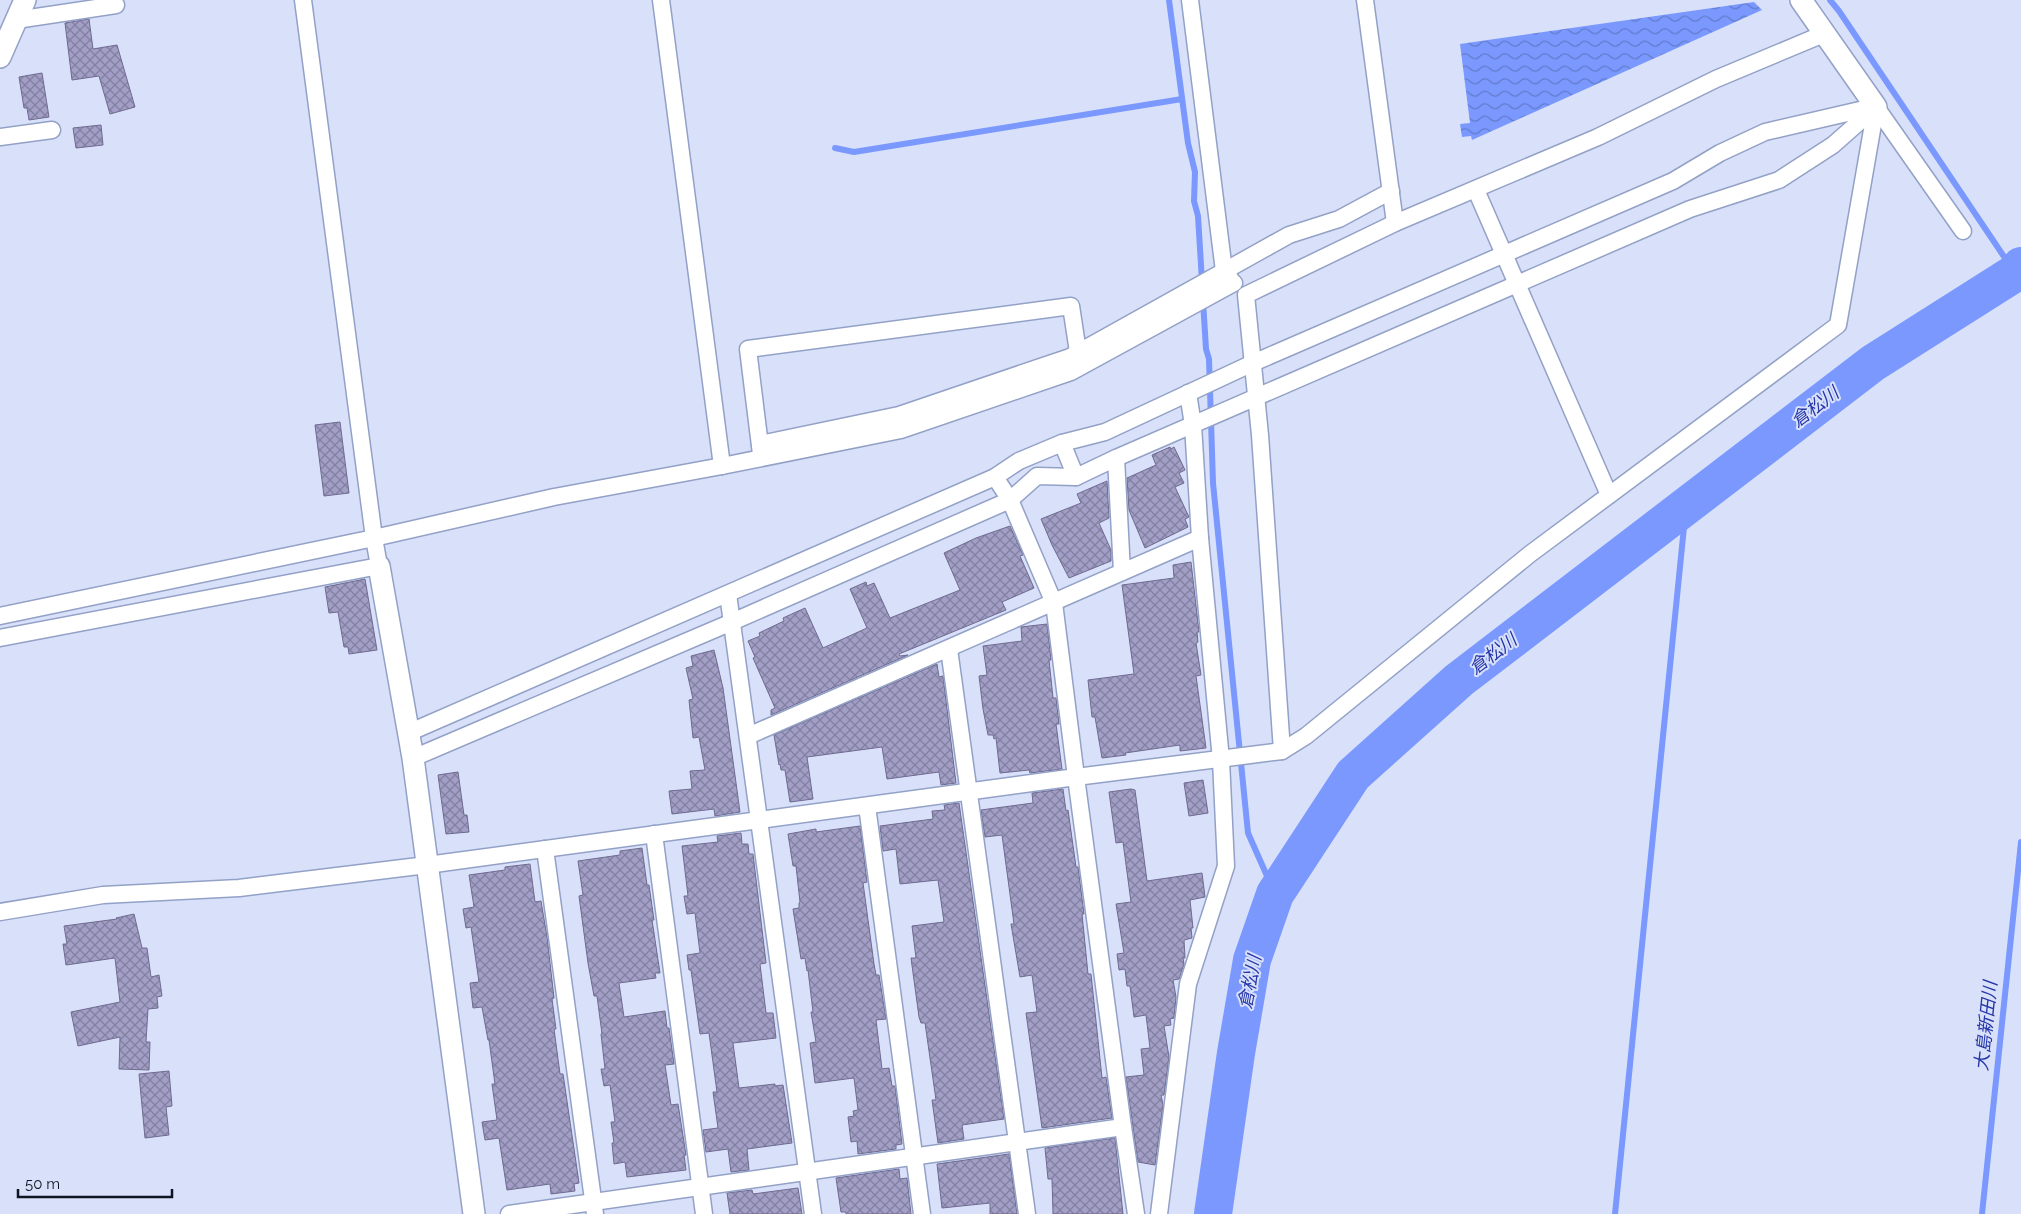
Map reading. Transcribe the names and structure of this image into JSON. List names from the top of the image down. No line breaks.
{"water":["倉松川","大島新田川"],"scale_bar":"50 m"}
